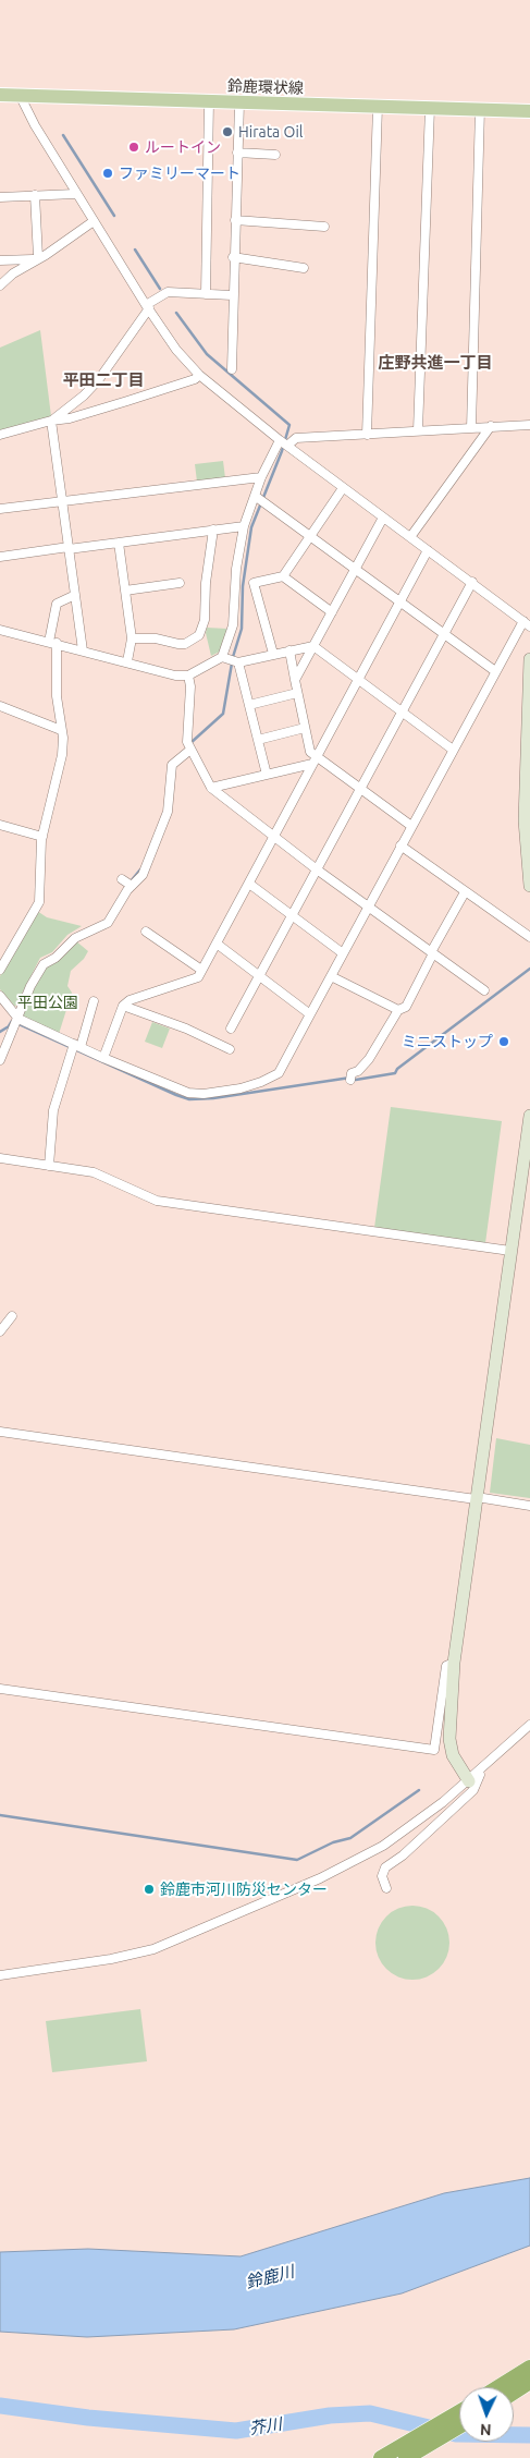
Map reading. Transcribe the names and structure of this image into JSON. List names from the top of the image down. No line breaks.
{"streets":{"main road":["鈴鹿環状線"]},"districts":["庄野共進一丁目","平田二丁目"],"water":["鈴鹿川","芥川"],"parks":["平田公園"],"places":["Hirata Oil","ルートイン","ファミリーマート","ミニストップ","鈴鹿市河川防災センター"],"north":"bottom"}
